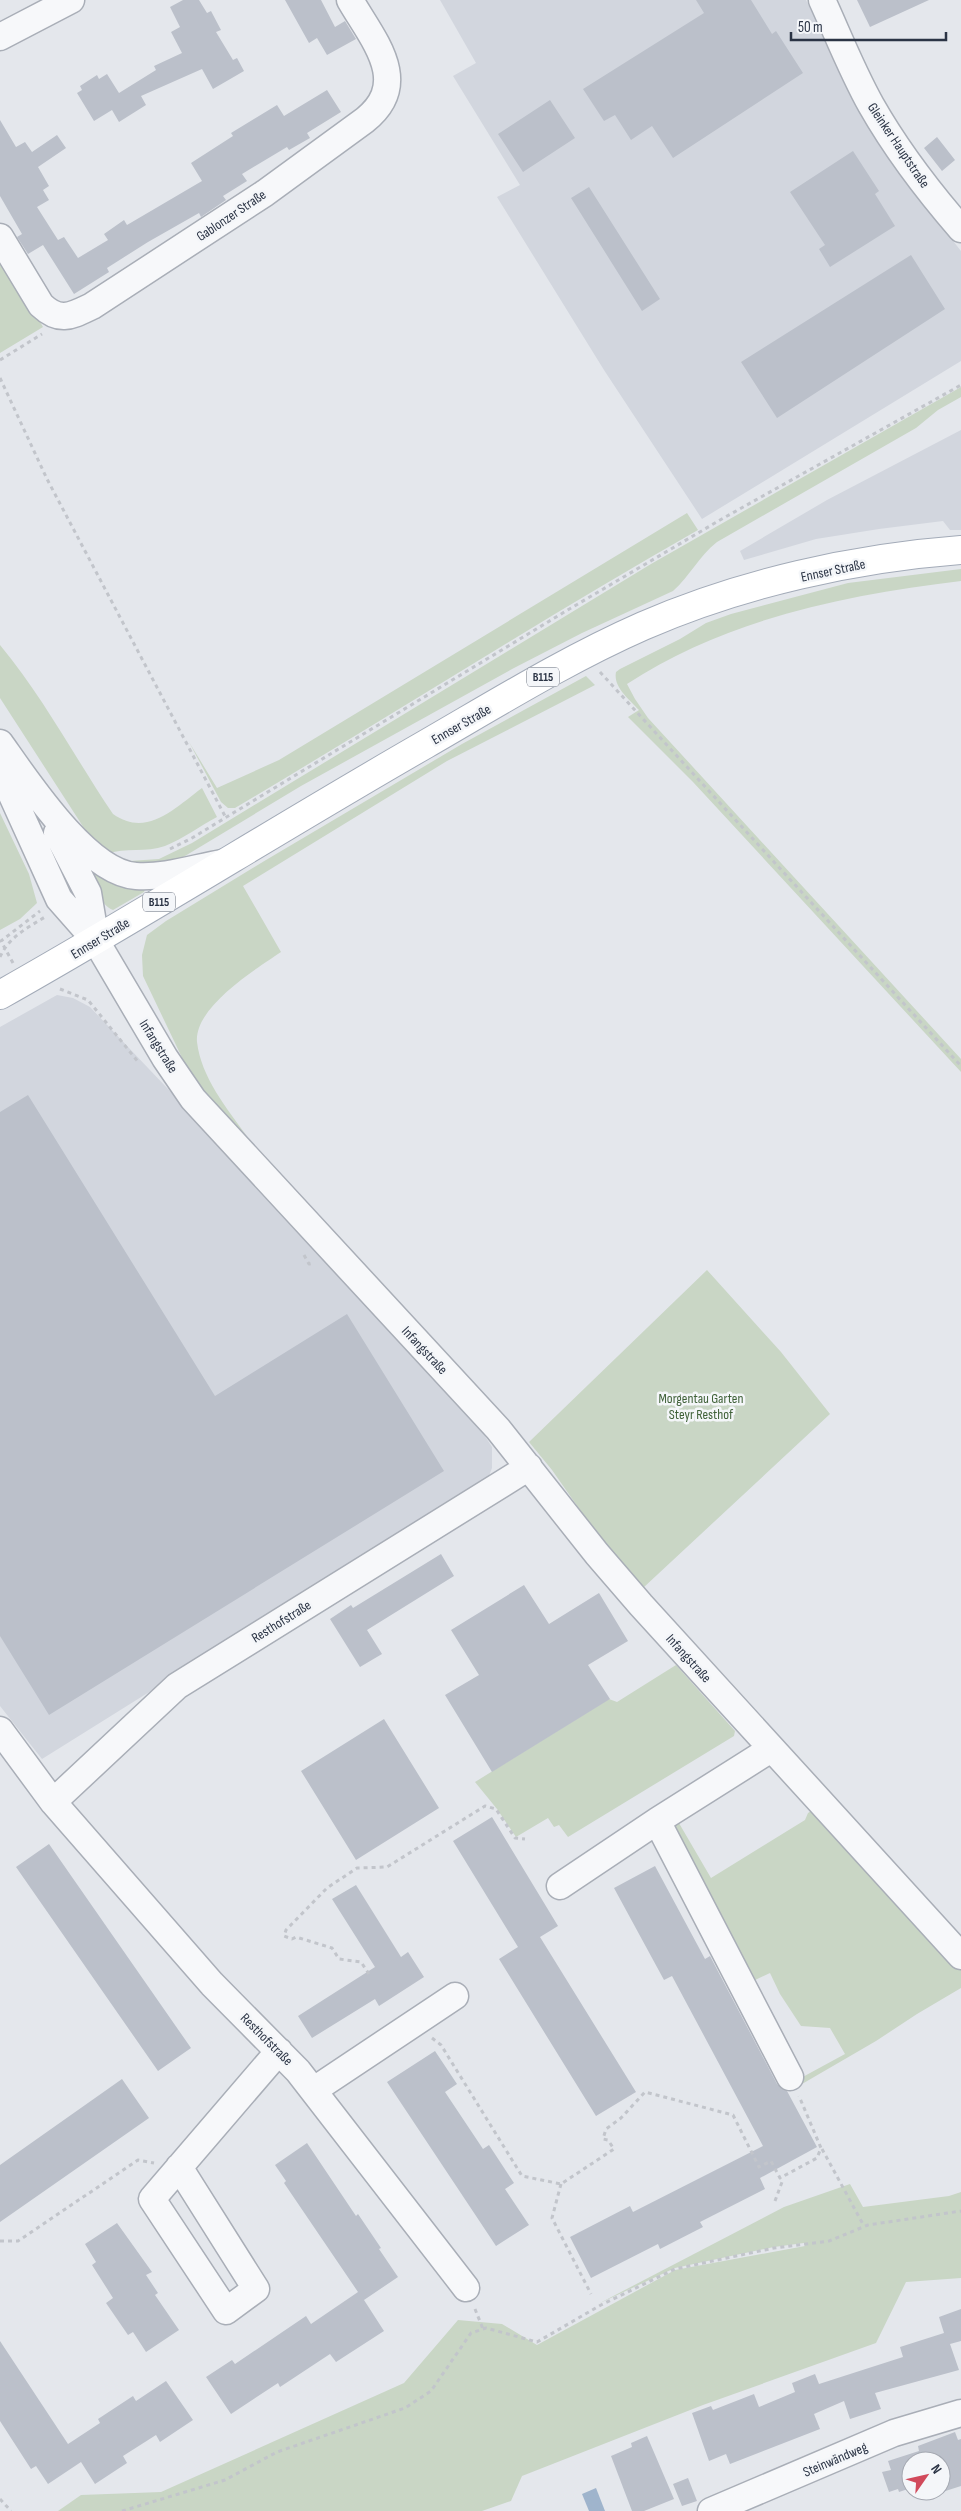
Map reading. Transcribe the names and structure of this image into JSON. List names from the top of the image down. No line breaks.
{"streets":{"main road":["Ennser Straße","B115"],"street":["Gleinker Hauptstraße","Gablonzer Straße","Infangstraße","Resthofstraße","Steinwändweg"]},"crossings":[["Ennser Straße","Infangstraße"],["Infangstraße","Resthofstraße"]],"parks":["Morgentau Garten Steyr Resthof"],"scale_bar":"50 m","north":"top right"}
